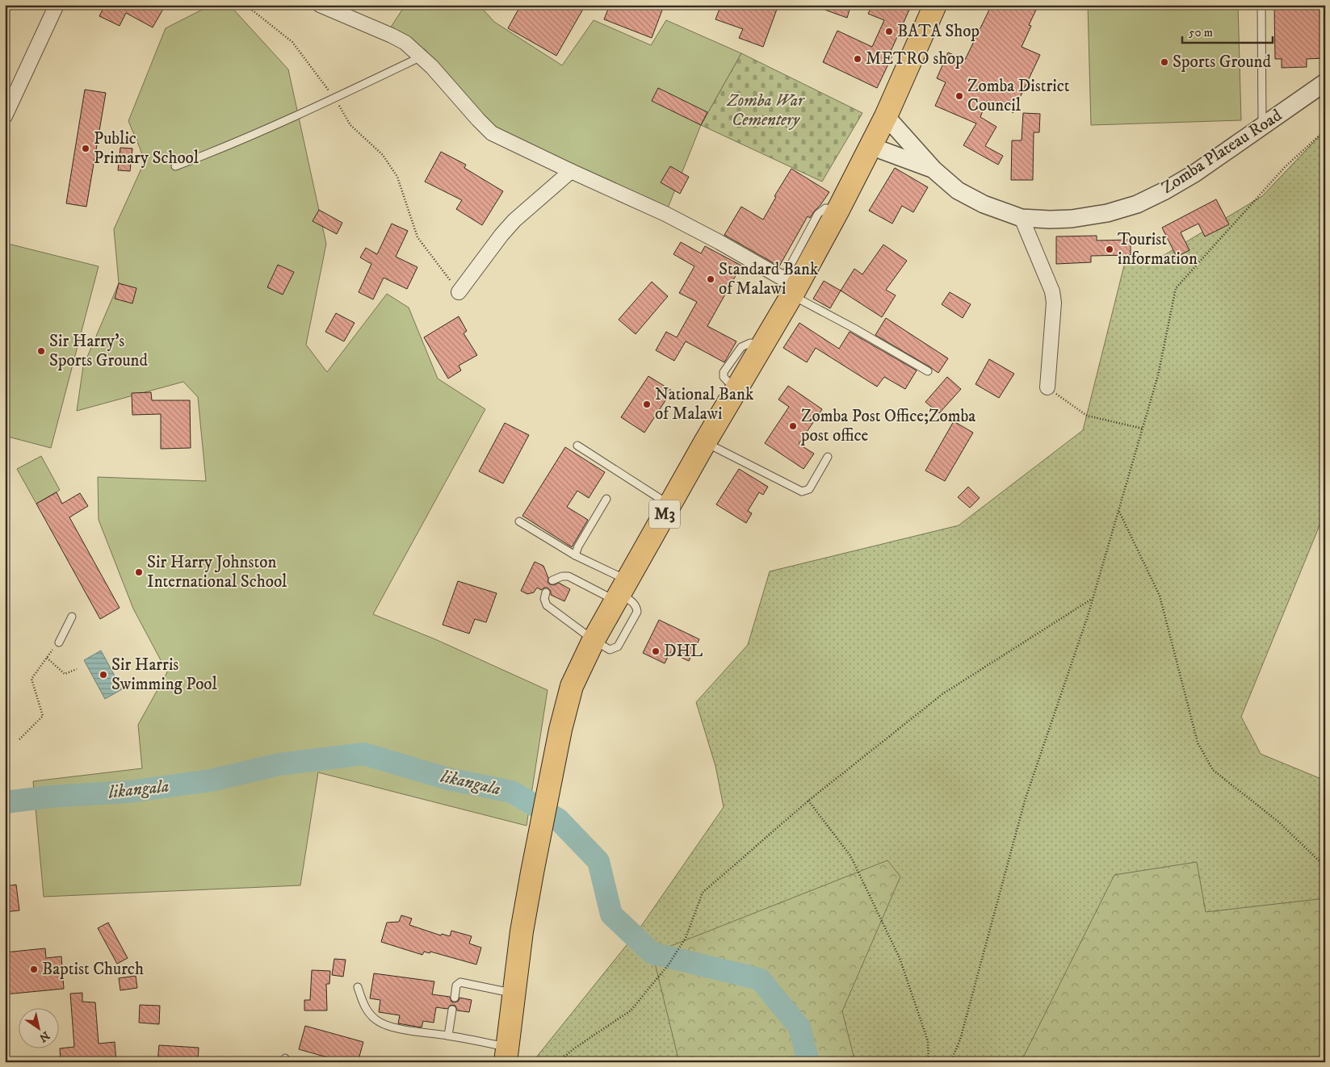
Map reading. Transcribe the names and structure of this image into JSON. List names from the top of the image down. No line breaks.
{"streets":{"highway":["M3"],"street":["Zomba Plateau Road"]},"crossings":[["Zomba Plateau Road","M3"]],"water":["likangala"],"parks":["Zomba War Cementery"],"places":["BATA Shop","METRO shop","Sports Ground","Zomba District Council","Public Primary School","Tourist information","Standard Bank of Malawi","Sir Harry's Sports Ground","National Bank of Malawi","Zomba Post Office;Zomba post office","Sir Harry Johnston International School","DHL","Sir Harris Swimming Pool","Baptist Church"],"scale_bar":"50 m","north":"bottom right"}
